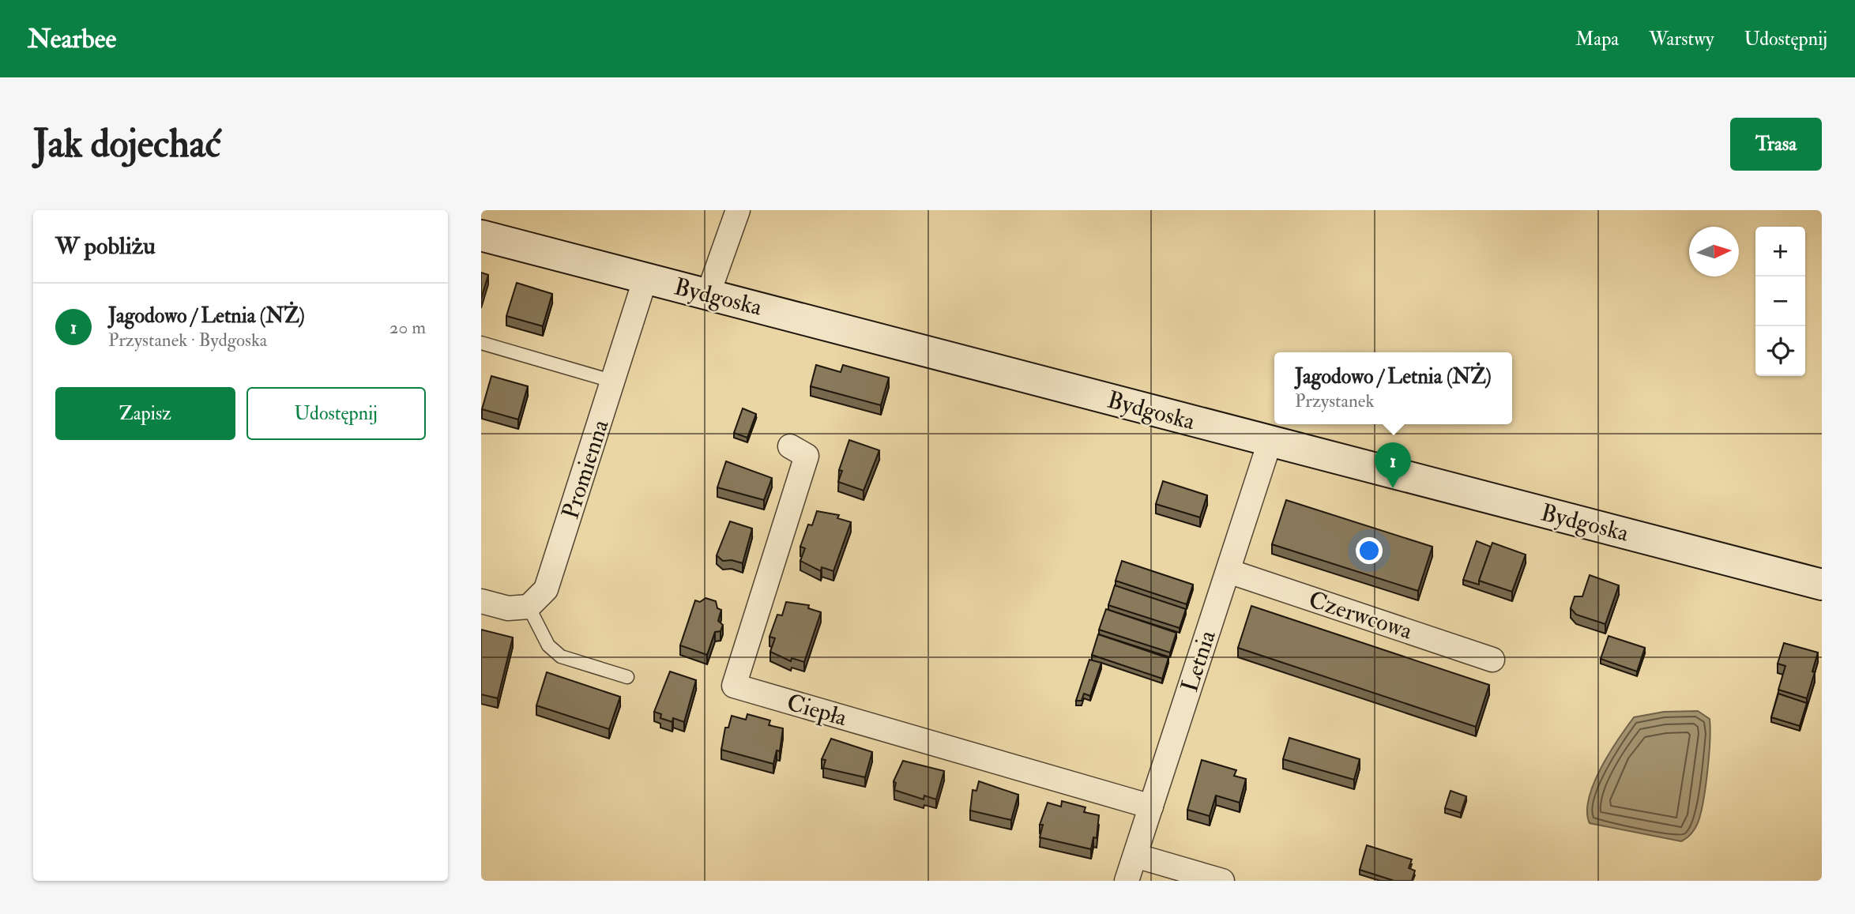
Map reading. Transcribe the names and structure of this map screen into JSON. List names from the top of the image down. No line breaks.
{"streets":{"street":["Bydgoska","Promienna","Czerwcowa","Letnia","Ciepła"]},"crossings":[["Bydgoska","Promienna"],["Bydgoska","Letnia"],["Czerwcowa","Letnia"],["Letnia","Ciepła"]],"north":"right","page":{"header":"Nearbee","nav":["Mapa","Warstwy","Udostępnij"],"buttons":["Trasa",["Zapisz","Udostępnij"]],"title":"Jak dojechać","heading":"W pobliżu","map_buttons":["+","−"],"list":[{"mark":"1","name":"Jagodowo / Letnia (NŻ)","note":"Przystanek · Bydgoska","value":"20 m"}],"popup":["Jagodowo / Letnia (NŻ)","Przystanek"],"pins":"1"}}
